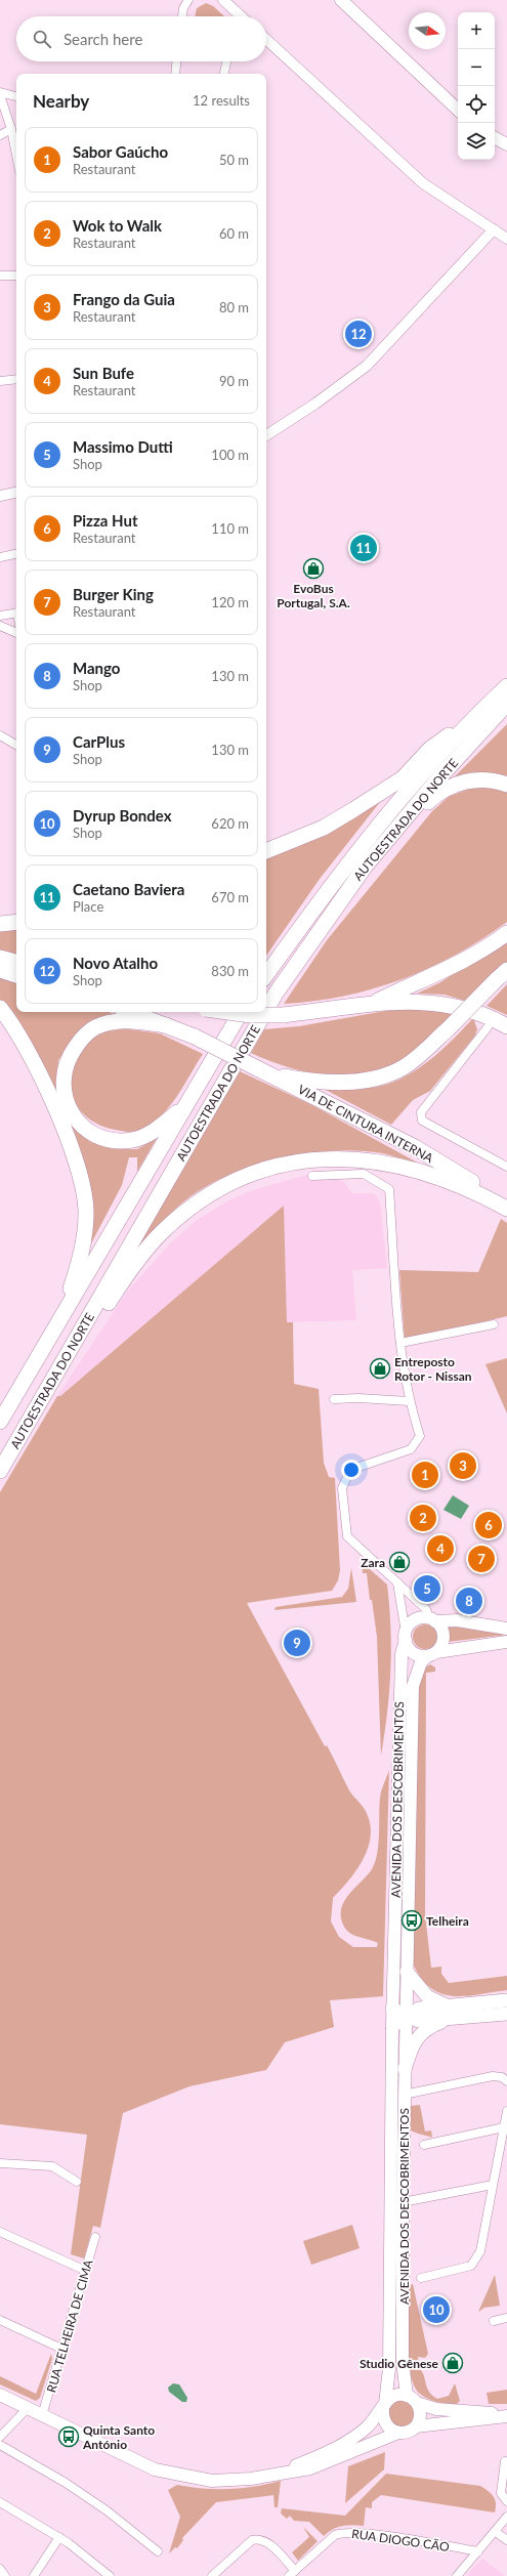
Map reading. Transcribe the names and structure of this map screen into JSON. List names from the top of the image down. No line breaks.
{"streets":{"highway":["AUTOESTRADA DO NORTE","VIA DE CINTURA INTERNA"],"main road":["AVENIDA DOS DESCOBRIMENTOS"],"street":["RUA TELHEIRA DE CIMA","RUA DIOGO CÃO"]},"places":{"shop":["EvoBus Portugal, S.A.","Entreposto Rotor - Nissan","Zara","Studio Gênese"],"bus stop":["Telheira","Quinta Santo António"]},"north":"right","page":{"map_buttons":["+","−"],"search":"Search here","heading":["Nearby","12 results"],"list":[{"mark":"1","name":"Sabor Gaúcho","note":"Restaurant","value":"50 m"},{"mark":"2","name":"Wok to Walk","note":"Restaurant","value":"60 m"},{"mark":"3","name":"Frango da Guia","note":"Restaurant","value":"80 m"},{"mark":"4","name":"Sun Bufe","note":"Restaurant","value":"90 m"},{"mark":"5","name":"Massimo Dutti","note":"Shop","value":"100 m"},{"mark":"6","name":"Pizza Hut","note":"Restaurant","value":"110 m"},{"mark":"7","name":"Burger King","note":"Restaurant","value":"120 m"},{"mark":"8","name":"Mango","note":"Shop","value":"130 m"},{"mark":"9","name":"CarPlus","note":"Shop","value":"130 m"},{"mark":"10","name":"Dyrup Bondex","note":"Shop","value":"620 m"},{"mark":"11","name":"Caetano Baviera","note":"Place","value":"670 m"},{"mark":"12","name":"Novo Atalho","note":"Shop","value":"830 m"}],"pins":["12","11","3","1","2","6","4","7","5","8","9","10"]}}
